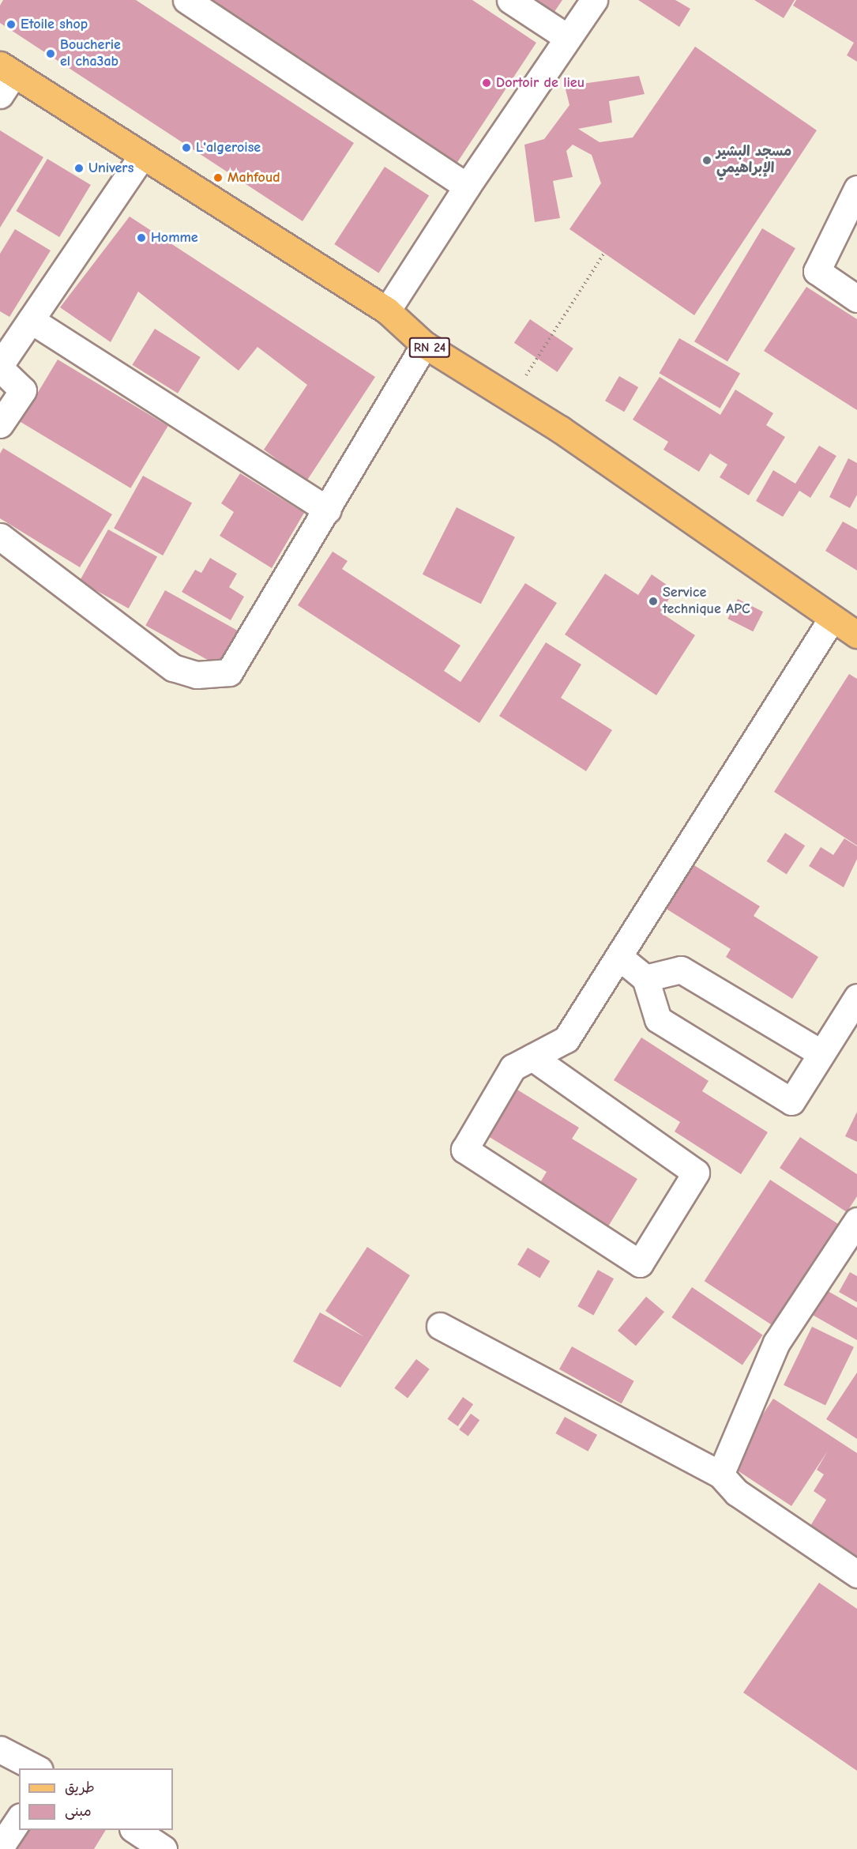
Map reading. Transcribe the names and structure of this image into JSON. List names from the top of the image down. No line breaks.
{"streets":{"main road":["RN 24"]},"places":["Etoile shop","Boucherie el cha3ab","Dortoir de lieu","L'algeroise","مسجد البشير الإبراهيمي","Univers","Mahfoud","Homme","Service technique APC"],"legend":["طريق","مبنى"]}
